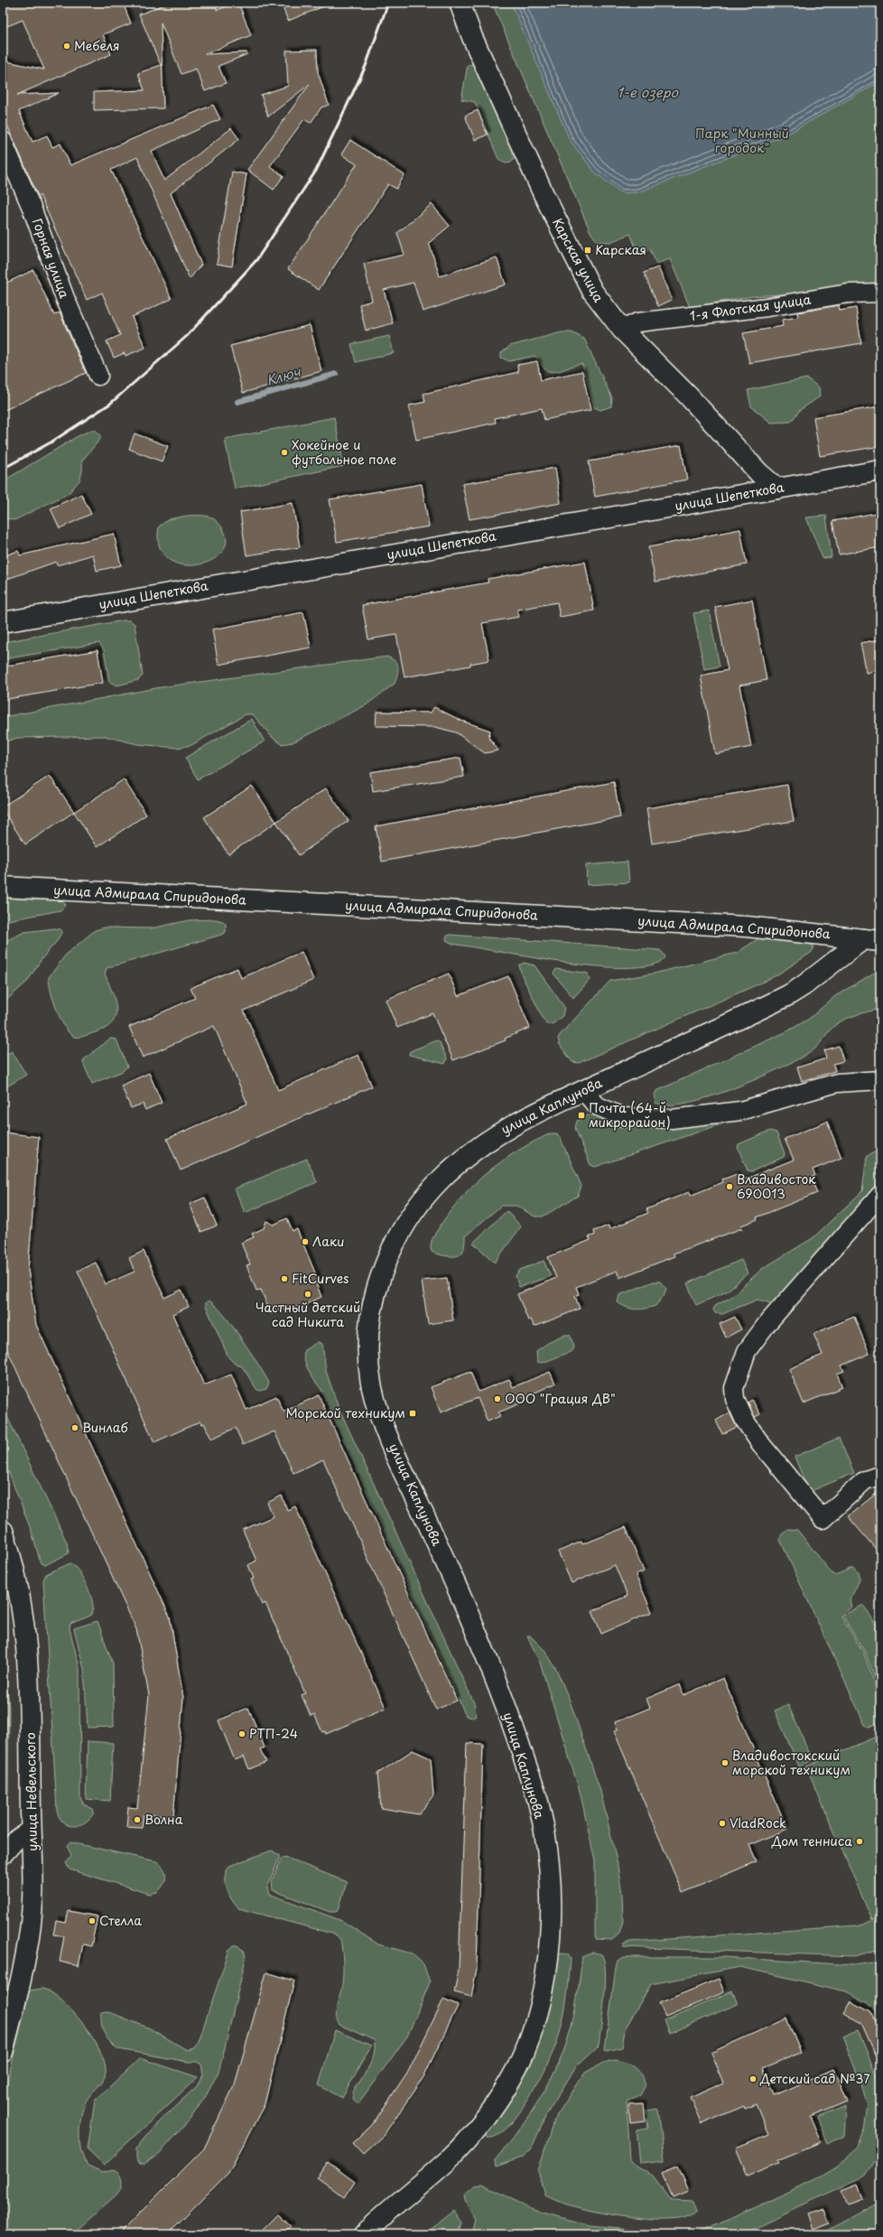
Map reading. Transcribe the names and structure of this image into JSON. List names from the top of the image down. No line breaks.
{"streets":{"main road":["Карская улица","улица Шепеткова","улица Адмирала Спиридонова","улица Каплунова","улица Невельского"],"street":["Горная улица","1-я Флотская улица"]},"crossings":[["Карская улица","1-я Флотская улица"],["Карская улица","улица Шепеткова"],["улица Адмирала Спиридонова","улица Каплунова"]],"water":["1-е озеро","Ключ"],"parks":["Парк \"Минный городок\""],"places":{"other":["Мебеля","Хокейное и футбольное поле","Владивосток 690013","Лаки","FitCurves","Частный детский сад Никита","ООО \"Грация ДВ\"","Винлаб","РТП-24","Владивостокский морской техникум","Волна","VladRock","Дом тенниса","Стелла","Детский сад №37"],"transit":["Карская","Почта (64-й микрорайон)","Морской техникум"]}}
